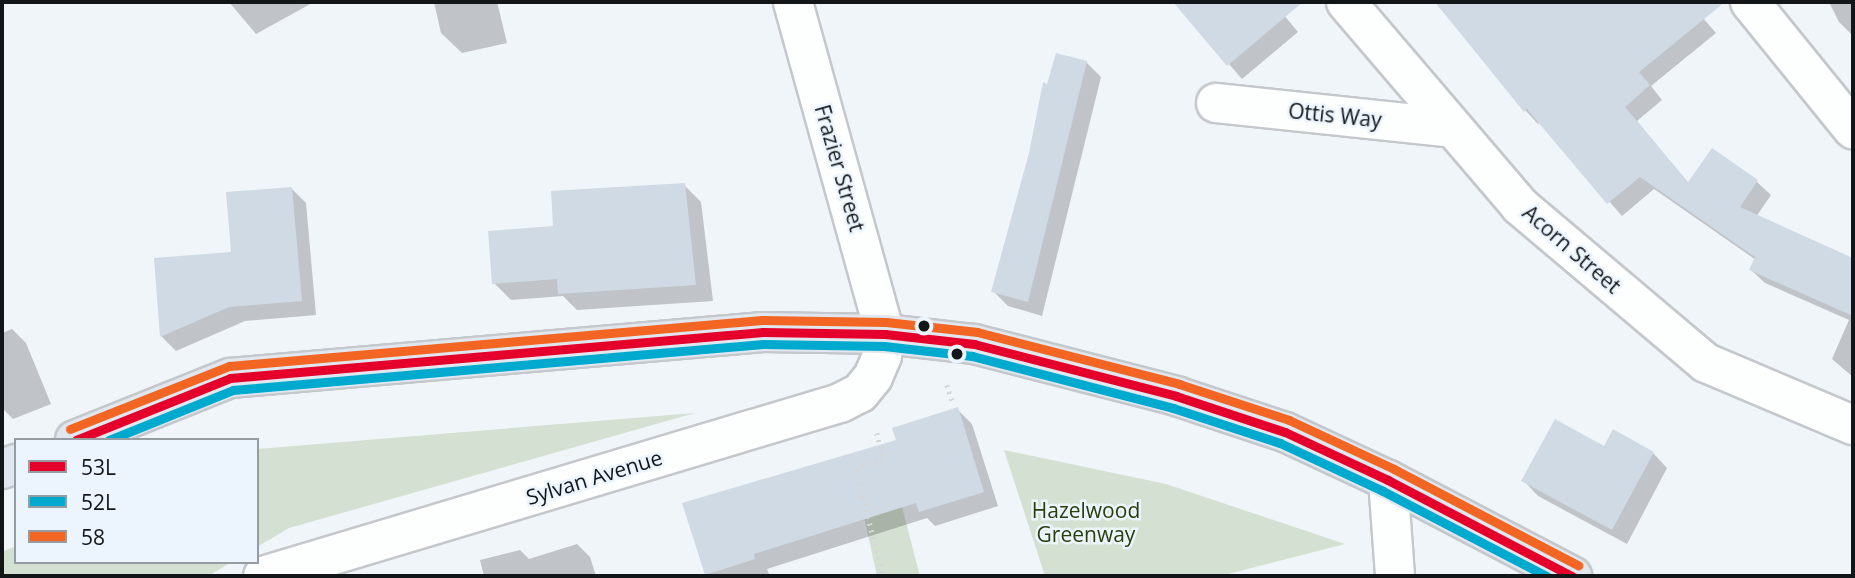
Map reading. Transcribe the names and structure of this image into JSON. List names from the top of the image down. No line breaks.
{"streets":{"street":["Ottis Way","Frazier Street","Acorn Street","Sylvan Avenue"]},"crossings":[["Ottis Way","Acorn Street"],["Frazier Street","Sylvan Avenue"]],"parks":["Hazelwood Greenway"],"lines":["transit line 58","transit line 53L","transit line 52L"],"legend":["53L","52L","58"]}
